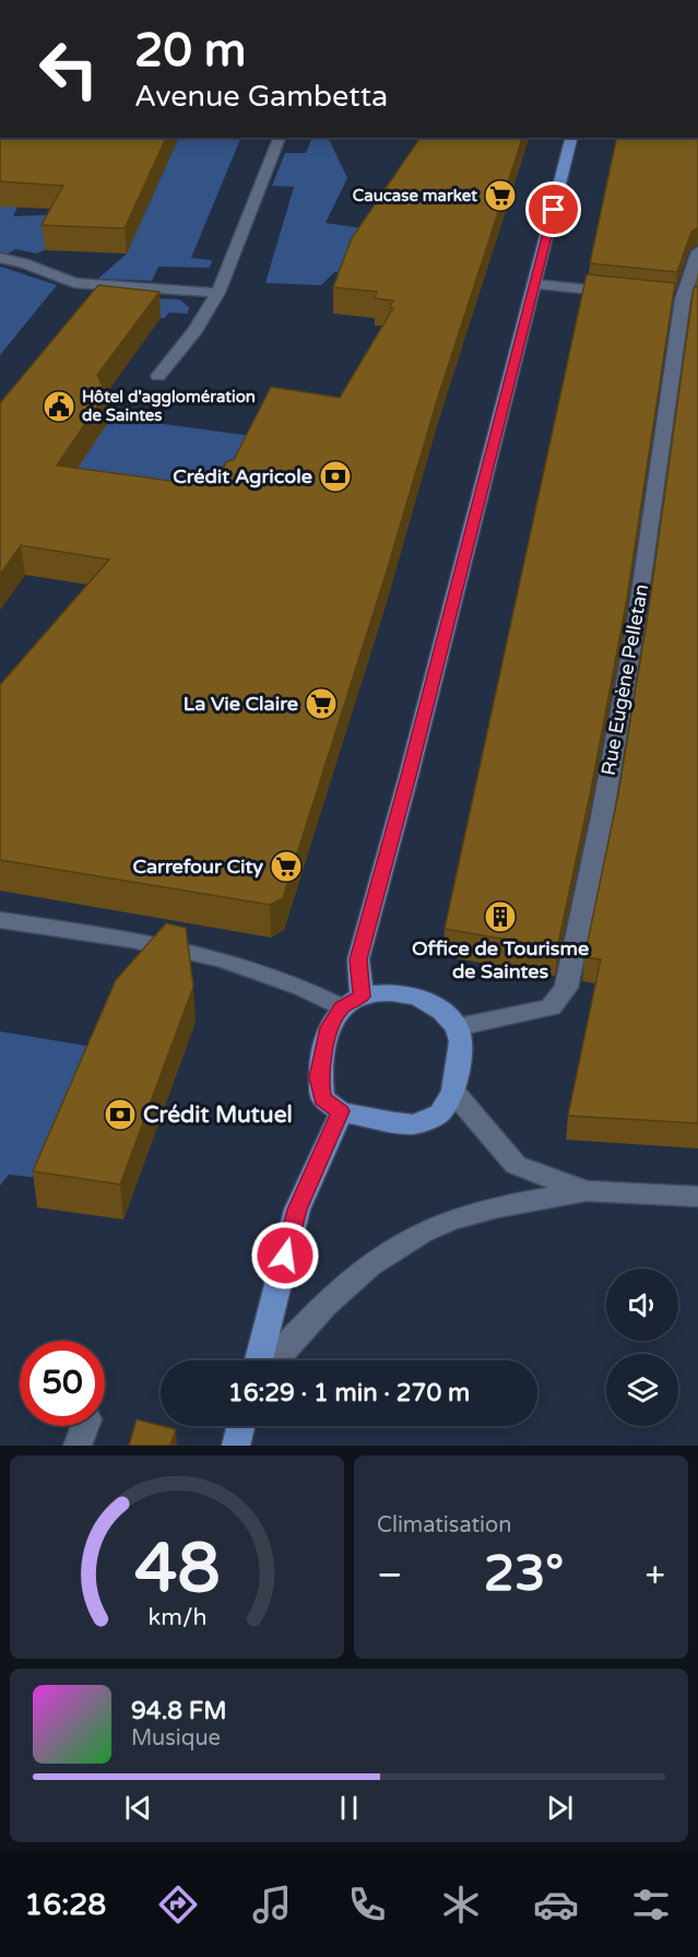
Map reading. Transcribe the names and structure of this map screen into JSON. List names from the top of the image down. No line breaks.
{"streets":{"street":["Rue Eugène Pelletan"]},"places":{"supermarket":["Caucase market","La Vie Claire","Carrefour City"],"public building":["Hôtel d'agglomération de Saintes"],"bank":["Crédit Agricole","Crédit Mutuel"],"building":["Office de Tourisme de Saintes"]},"page":{"turn":["20 m","Avenue Gambetta"],"limit":"50","trip":"16:29 · 1 min · 270 m","tile":"Climatisation","heat":["−","23°","+"],"song":["94.8 FM","Musique"],"tabs":"16:28","gauge":["48","km/h"]}}
